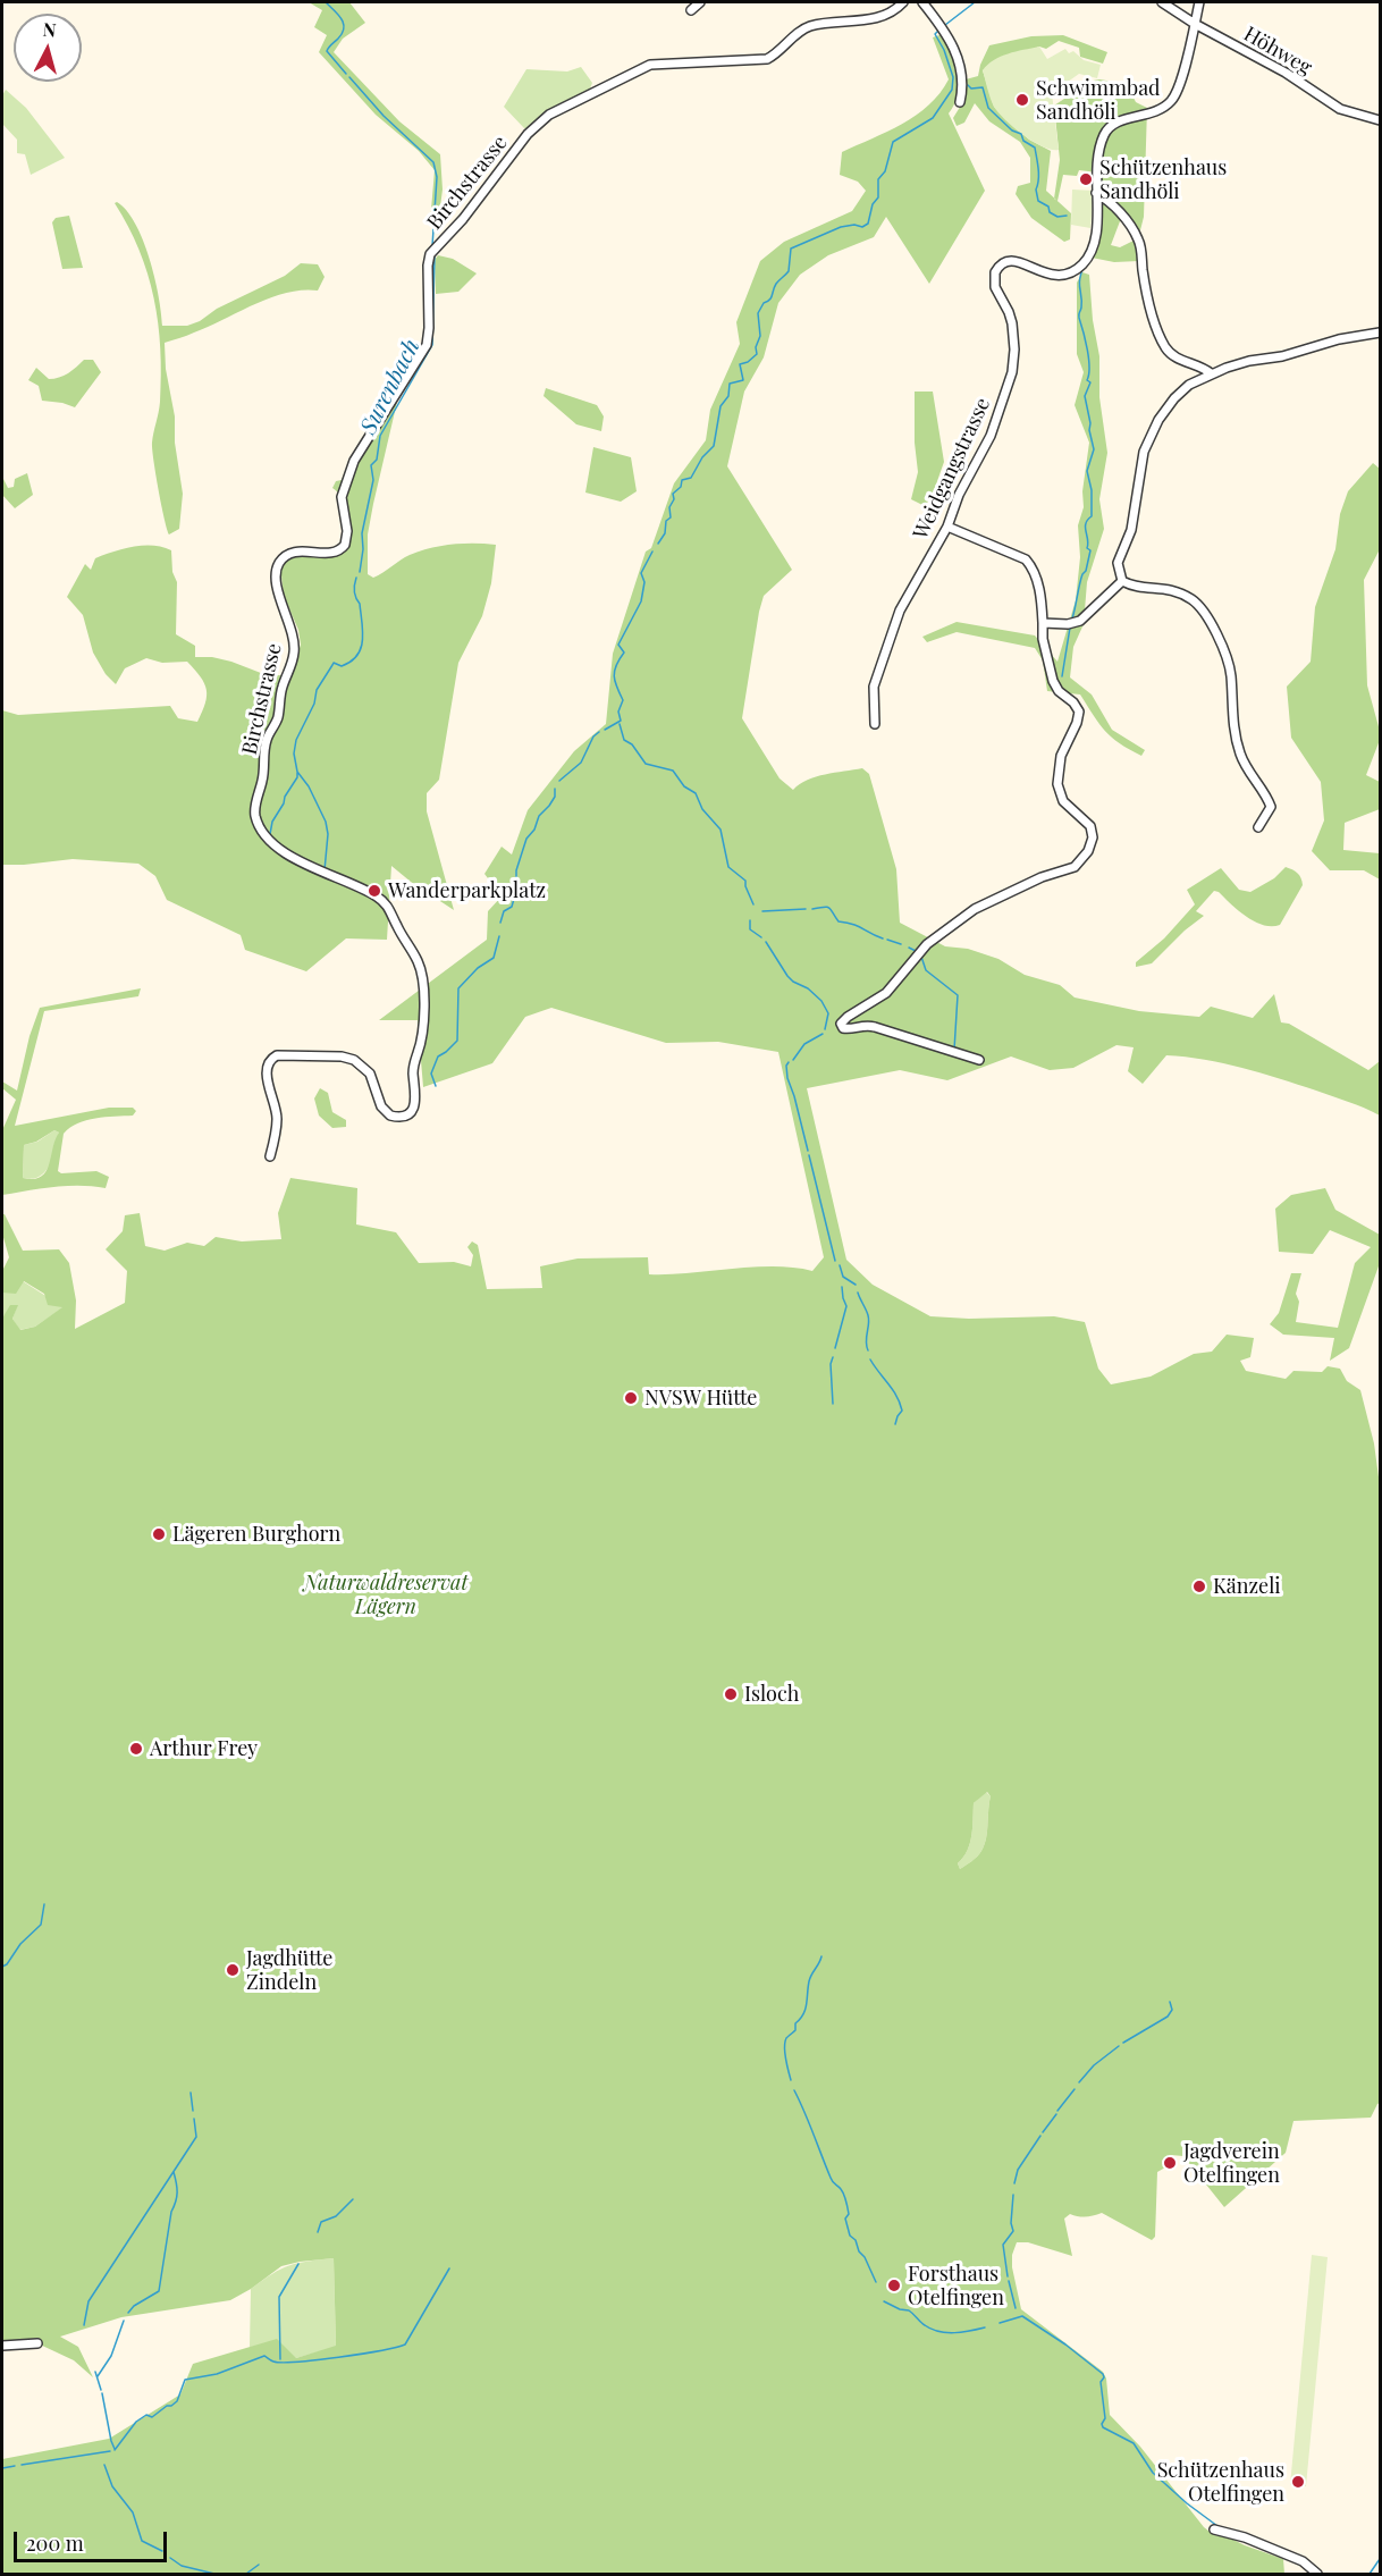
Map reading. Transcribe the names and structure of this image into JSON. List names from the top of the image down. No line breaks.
{"streets":{"street":["Höhweg","Birchstrasse","Weidgangstrasse"]},"water":["Surenbach"],"parks":["Naturwaldreservat Lägern"],"places":["Schwimmbad Sandhöli","Schützenhaus Sandhöli","Wanderparkplatz","NVSW Hütte","Lägeren Burghorn","Känzeli","Isloch","Arthur Frey","Jagdhütte Zindeln","Jagdverein Otelfingen","Forsthaus Otelfingen","Schützenhaus Otelfingen"],"scale_bar":"200 m","north":"top"}
